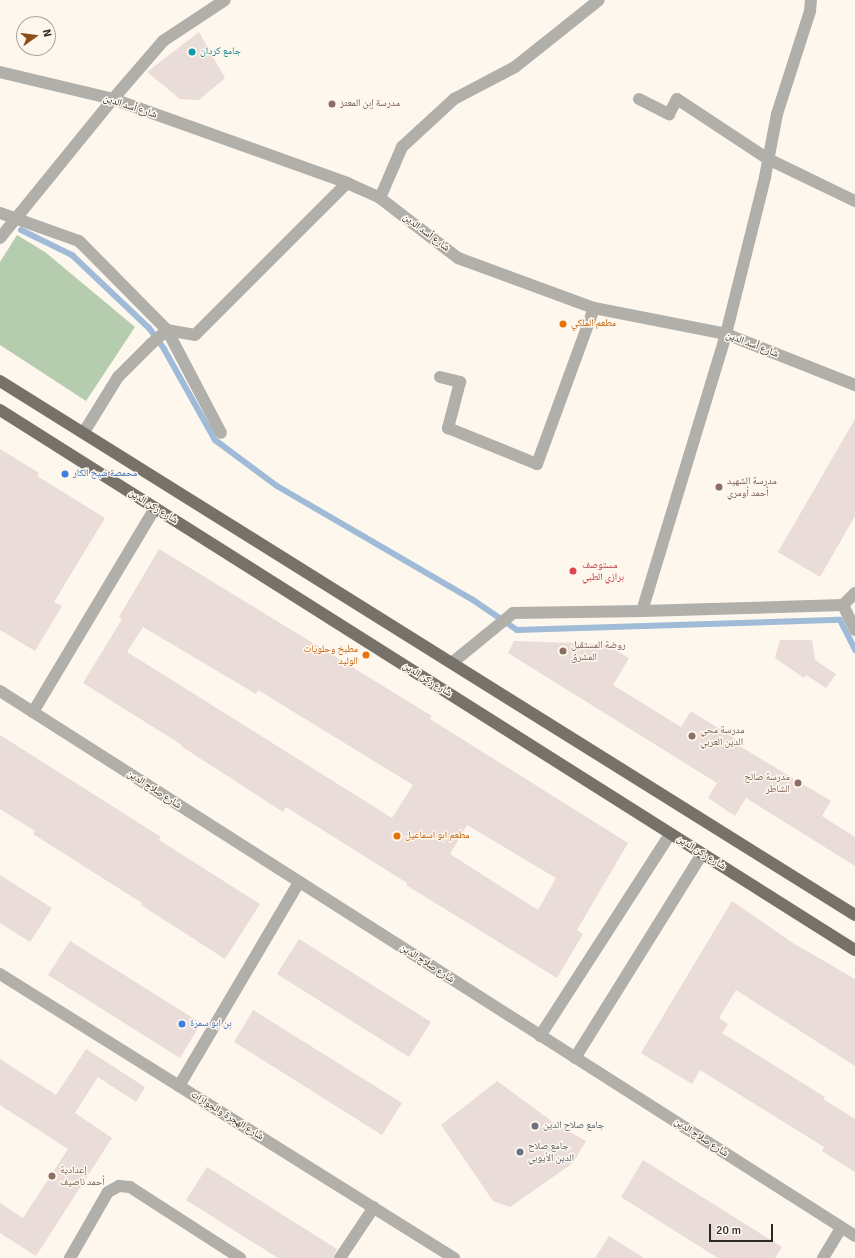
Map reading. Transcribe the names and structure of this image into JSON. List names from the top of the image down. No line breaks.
{"streets":{"main road":["شارع ركن الدين"],"street":["شارع أسد الدين","شارع صلاح الدين","شارع الهجرة والجوازات"]},"places":["جامع كردان","مدرسة إبن المعتز","مطعم الملكي","محمصة شيخ الكار","مدرسة الشهيد أحمد أومري","مستوصف برازي الطبي","روضة المستقبل المشرق","مطبخ وحلويات الوليد","مدرسة محي الدين العربي","مدرسة صالح الشاطر","مطعم ابو اسماعيل","بن ابو سمرة","جامع صلاح الدين","جامع صلاح الدين الأيوبي","إعدادية أحمد ناصيف"],"scale_bar":"20 m","north":"right"}
